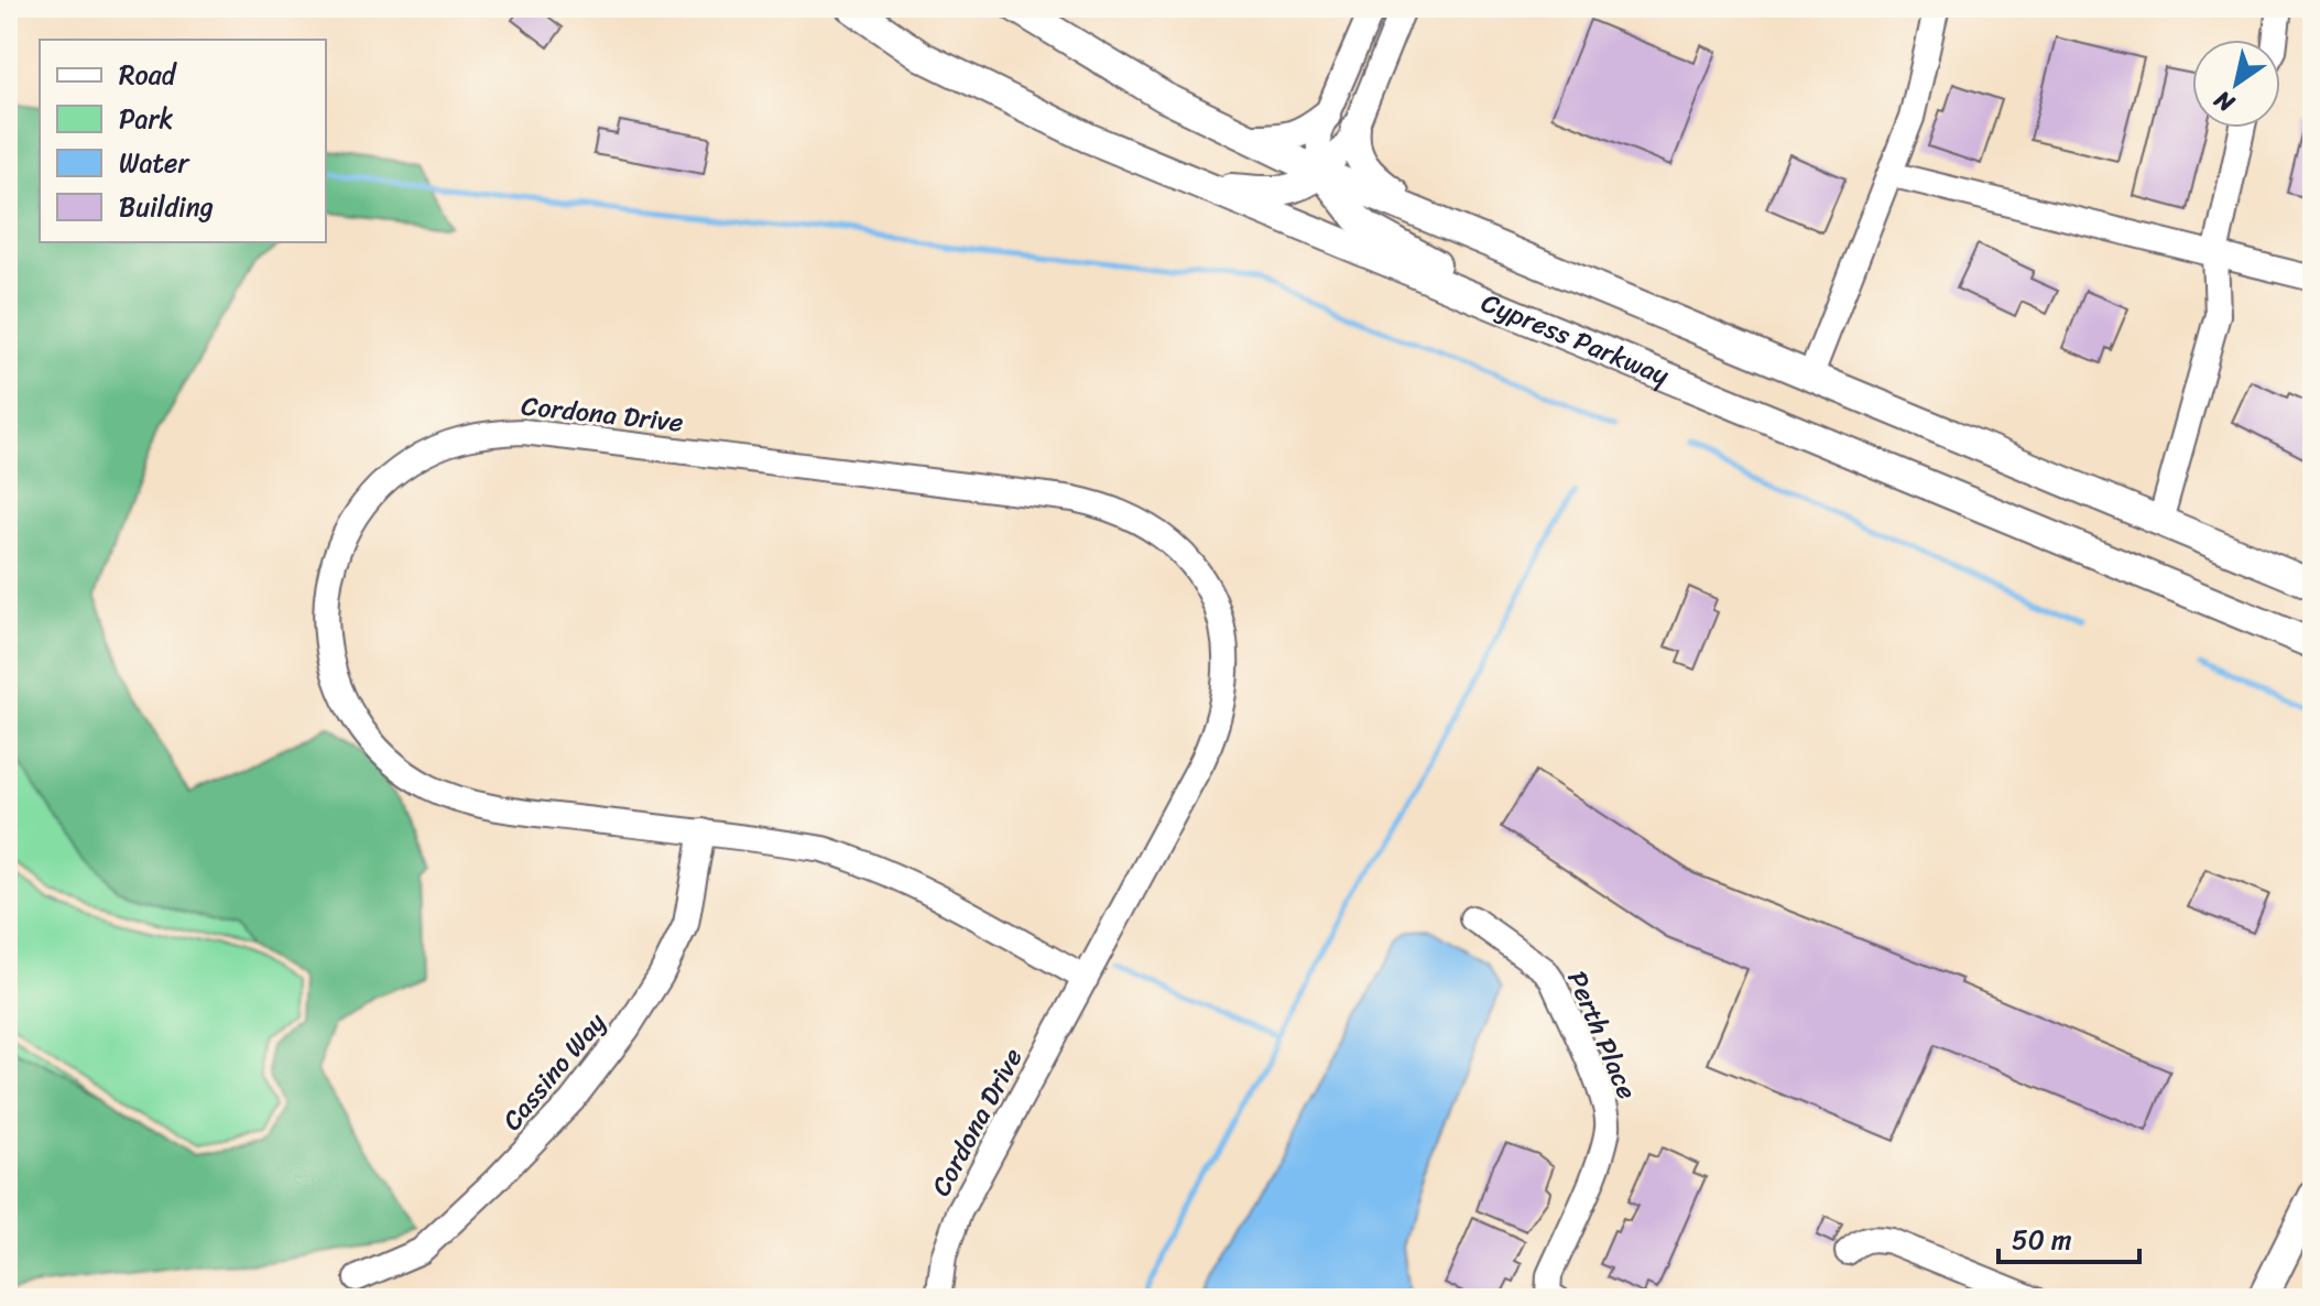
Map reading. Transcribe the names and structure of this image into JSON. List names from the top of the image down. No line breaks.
{"streets":{"main road":["Cypress Parkway"],"street":["Cordona Drive","Perth Place","Cassino Way"]},"crossings":[["Cordona Drive","Cassino Way"]],"legend":["Road","Park","Water","Building"],"scale_bar":"50 m","north":"bottom left"}
